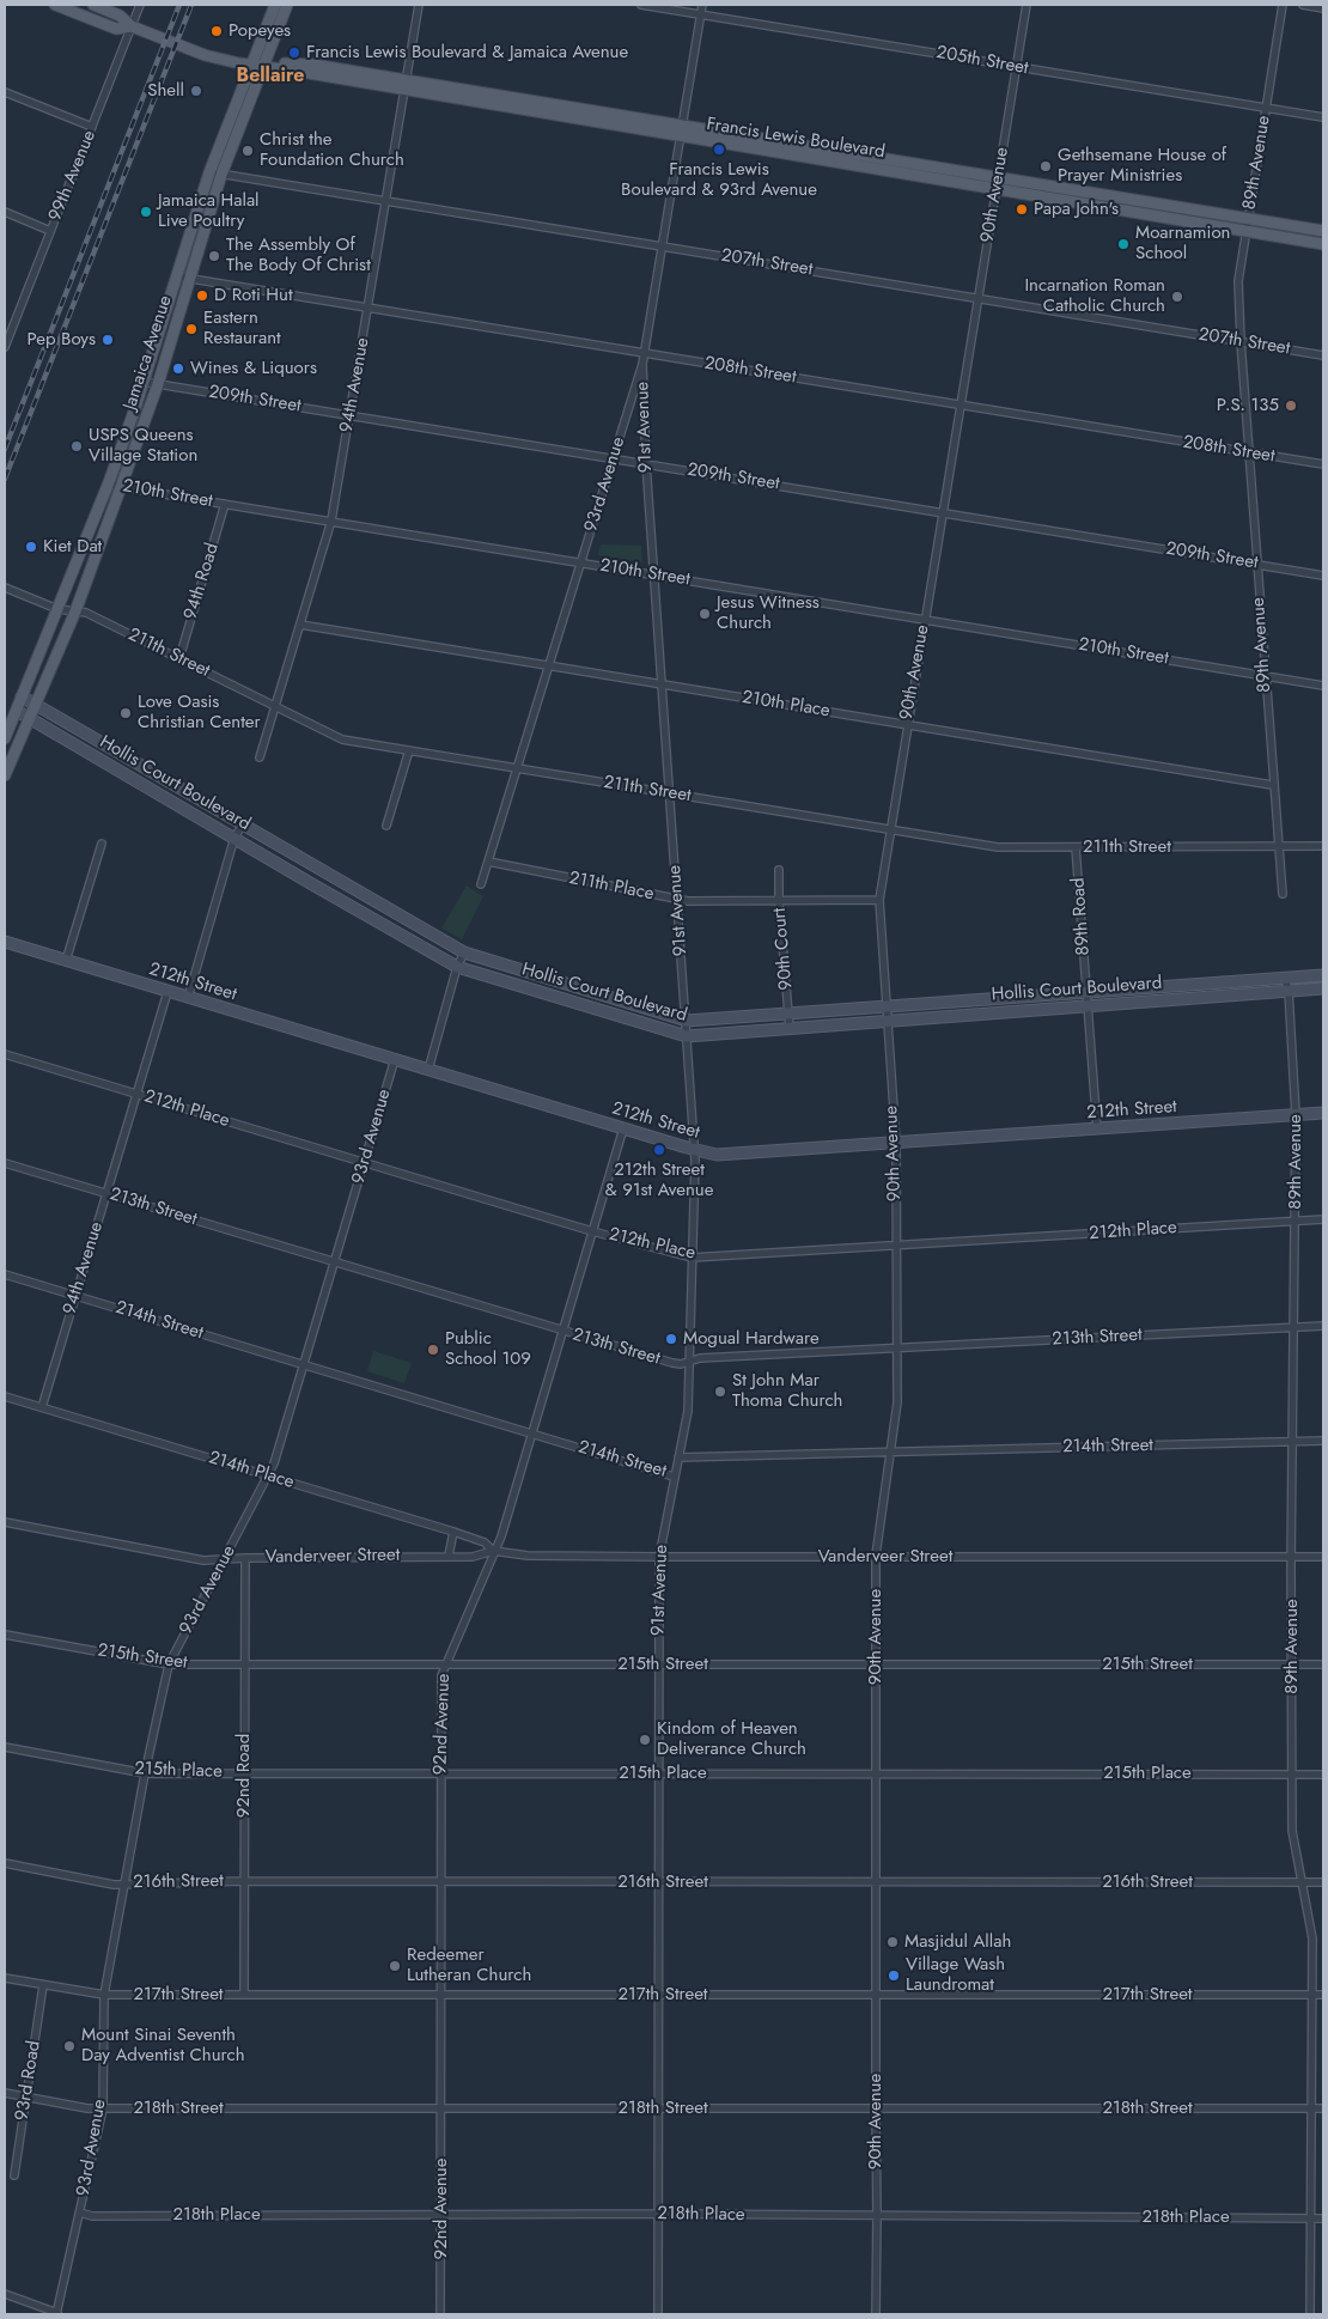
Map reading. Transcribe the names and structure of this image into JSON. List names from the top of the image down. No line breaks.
{"streets":{"main road":["Francis Lewis Boulevard","Jamaica Avenue","Hollis Court Boulevard","212th Street"],"street":["205th Street","89th Avenue","99th Avenue","90th Avenue","207th Street","208th Street","94th Avenue","209th Street","91st Avenue","93rd Avenue","210th Street","94th Road","211th Street","210th Place","211th Place","89th Road","90th Court","212th Place","213th Street","214th Street","214th Place","Vanderveer Street","215th Street","92nd Avenue","215th Place","92nd Road","216th Street","217th Street","93rd Road","218th Street","218th Place"]},"crossings":[["205th Street","89th Avenue"],["205th Street","90th Avenue"],["205th Street","93rd Avenue"],["Francis Lewis Boulevard","89th Avenue"],["Francis Lewis Boulevard","99th Avenue"],["Francis Lewis Boulevard","90th Avenue"],["Francis Lewis Boulevard","Jamaica Avenue"],["Francis Lewis Boulevard","94th Avenue"],["Francis Lewis Boulevard","93rd Avenue"],["89th Avenue","207th Street"],["89th Avenue","208th Street"],["89th Avenue","209th Street"],["89th Avenue","210th Street"],["89th Avenue","211th Street"],["89th Avenue","210th Place"],["89th Avenue","Hollis Court Boulevard"],["89th Avenue","212th Street"],["89th Avenue","212th Place"],["89th Avenue","213th Street"],["89th Avenue","214th Street"],["89th Avenue","Vanderveer Street"],["89th Avenue","215th Street"],["89th Avenue","215th Place"],["89th Avenue","216th Street"],["89th Avenue","217th Street"],["89th Avenue","218th Street"],["89th Avenue","218th Place"],["90th Avenue","207th Street"],["90th Avenue","208th Street"],["90th Avenue","209th Street"],["90th Avenue","210th Street"],["90th Avenue","211th Street"],["90th Avenue","210th Place"],["90th Avenue","Hollis Court Boulevard"],["90th Avenue","211th Place"],["90th Avenue","212th Street"],["90th Avenue","212th Place"],["90th Avenue","213th Street"],["90th Avenue","214th Street"],["90th Avenue","Vanderveer Street"],["90th Avenue","215th Street"],["90th Avenue","215th Place"],["90th Avenue","216th Street"],["90th Avenue","217th Street"],["90th Avenue","218th Street"],["90th Avenue","218th Place"],["207th Street","Jamaica Avenue"],["207th Street","94th Avenue"],["207th Street","93rd Avenue"],["Jamaica Avenue","208th Street"],["Jamaica Avenue","209th Street"],["Jamaica Avenue","210th Street"],["Jamaica Avenue","211th Street"],["Jamaica Avenue","Hollis Court Boulevard"],["208th Street","94th Avenue"],["208th Street","93rd Avenue"],["94th Avenue","209th Street"],["94th Avenue","210th Street"],["94th Avenue","211th Street"],["94th Avenue","210th Place"],["94th Avenue","212th Street"],["94th Avenue","212th Place"],["94th Avenue","213th Street"],["94th Avenue","214th Street"],["94th Avenue","214th Place"],["209th Street","91st Avenue"],["209th Street","93rd Avenue"],["91st Avenue","93rd Avenue"],["91st Avenue","210th Street"],["91st Avenue","211th Street"],["91st Avenue","210th Place"],["91st Avenue","Hollis Court Boulevard"],["91st Avenue","211th Place"],["91st Avenue","212th Street"],["91st Avenue","212th Place"],["91st Avenue","213th Street"],["91st Avenue","214th Street"],["91st Avenue","Vanderveer Street"],["91st Avenue","215th Street"],["91st Avenue","215th Place"],["91st Avenue","216th Street"],["91st Avenue","217th Street"],["91st Avenue","218th Street"],["91st Avenue","218th Place"],["93rd Avenue","210th Street"],["93rd Avenue","211th Street"],["93rd Avenue","210th Place"],["93rd Avenue","211th Place"],["93rd Avenue","212th Street"],["93rd Avenue","212th Place"],["93rd Avenue","213th Street"],["93rd Avenue","214th Street"],["93rd Avenue","214th Place"],["93rd Avenue","Vanderveer Street"],["93rd Avenue","215th Street"],["93rd Avenue","215th Place"],["93rd Avenue","216th Street"],["93rd Avenue","217th Street"],["93rd Avenue","218th Street"],["93rd Avenue","218th Place"],["210th Street","94th Road"],["94th Road","211th Street"],["211th Street","89th Road"],["Hollis Court Boulevard","89th Road"],["Hollis Court Boulevard","90th Court"],["211th Place","90th Court"],["89th Road","212th Street"],["212th Street","92nd Avenue"],["212th Place","92nd Avenue"],["213th Street","92nd Avenue"],["214th Street","92nd Avenue"],["214th Place","Vanderveer Street"],["214th Place","92nd Avenue"],["Vanderveer Street","92nd Avenue"],["Vanderveer Street","92nd Road"],["215th Street","92nd Avenue"],["215th Street","92nd Road"],["92nd Avenue","215th Place"],["92nd Avenue","216th Street"],["92nd Avenue","217th Street"],["92nd Avenue","218th Street"],["92nd Avenue","218th Place"],["215th Place","92nd Road"],["92nd Road","216th Street"],["92nd Road","217th Street"],["217th Street","93rd Road"],["93rd Road","218th Street"]],"districts":["Bellaire"],"places":["Popeyes","Francis Lewis Boulevard & Jamaica Avenue","Shell","Francis Lewis Boulevard & 93rd Avenue","Christ the Foundation Church","Gethsemane House of Prayer Ministries","Papa John's","Jamaica Halal Live Poultry","Moarnamion School","The Assembly Of The Body Of Christ","D Roti Hut","Incarnation Roman Catholic Church","Eastern Restaurant","Pep Boys","Wines & Liquors","P.S. 135","USPS Queens Village Station","Kiet Dat","Jesus Witness Church","Love Oasis Christian Center","212th Street & 91st Avenue","Mogual Hardware","Public School 109","St John Mar Thoma Church","Kindom of Heaven Deliverance Church","Masjidul Allah","Redeemer Lutheran Church","Village Wash Laundromat","Mount Sinai Seventh Day Adventist Church"]}
